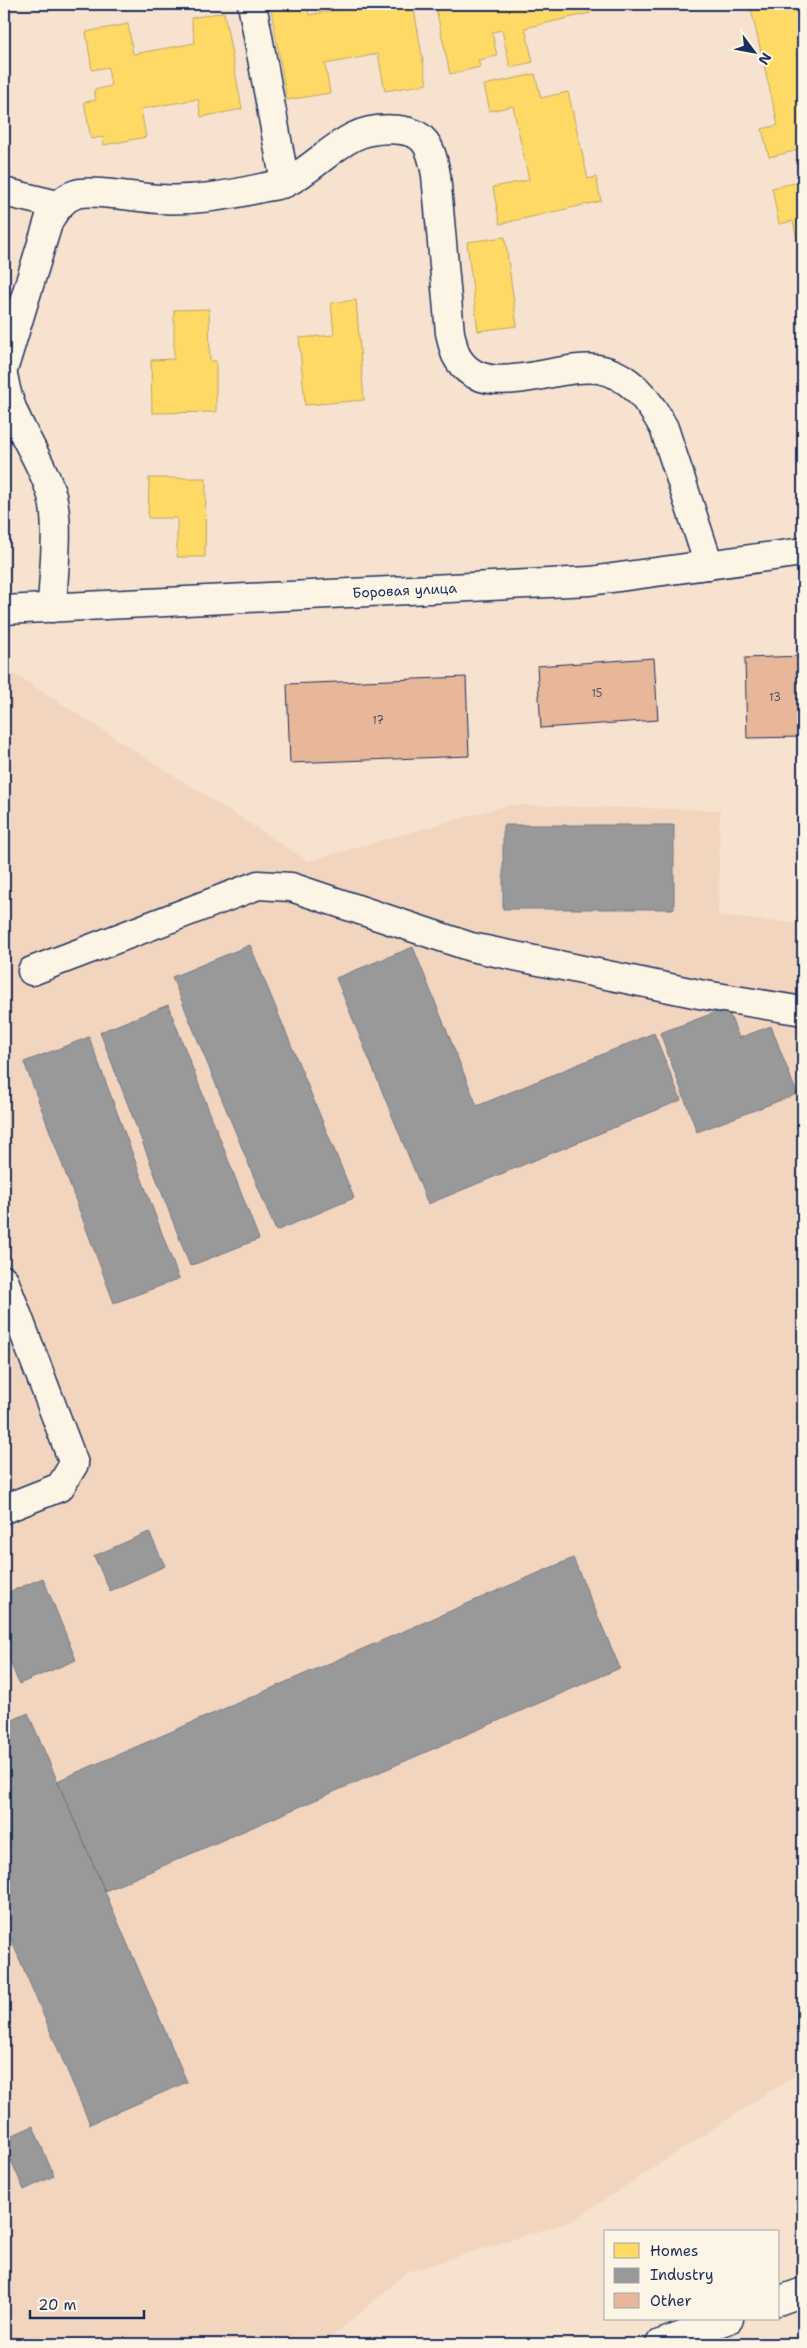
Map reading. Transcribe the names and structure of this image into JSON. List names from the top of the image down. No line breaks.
{"streets":{"street":["Боровая улица"]},"house_numbers":["15","13","17"],"legend":["Homes","Industry","Other"],"scale_bar":"20 m","north":"bottom right"}
